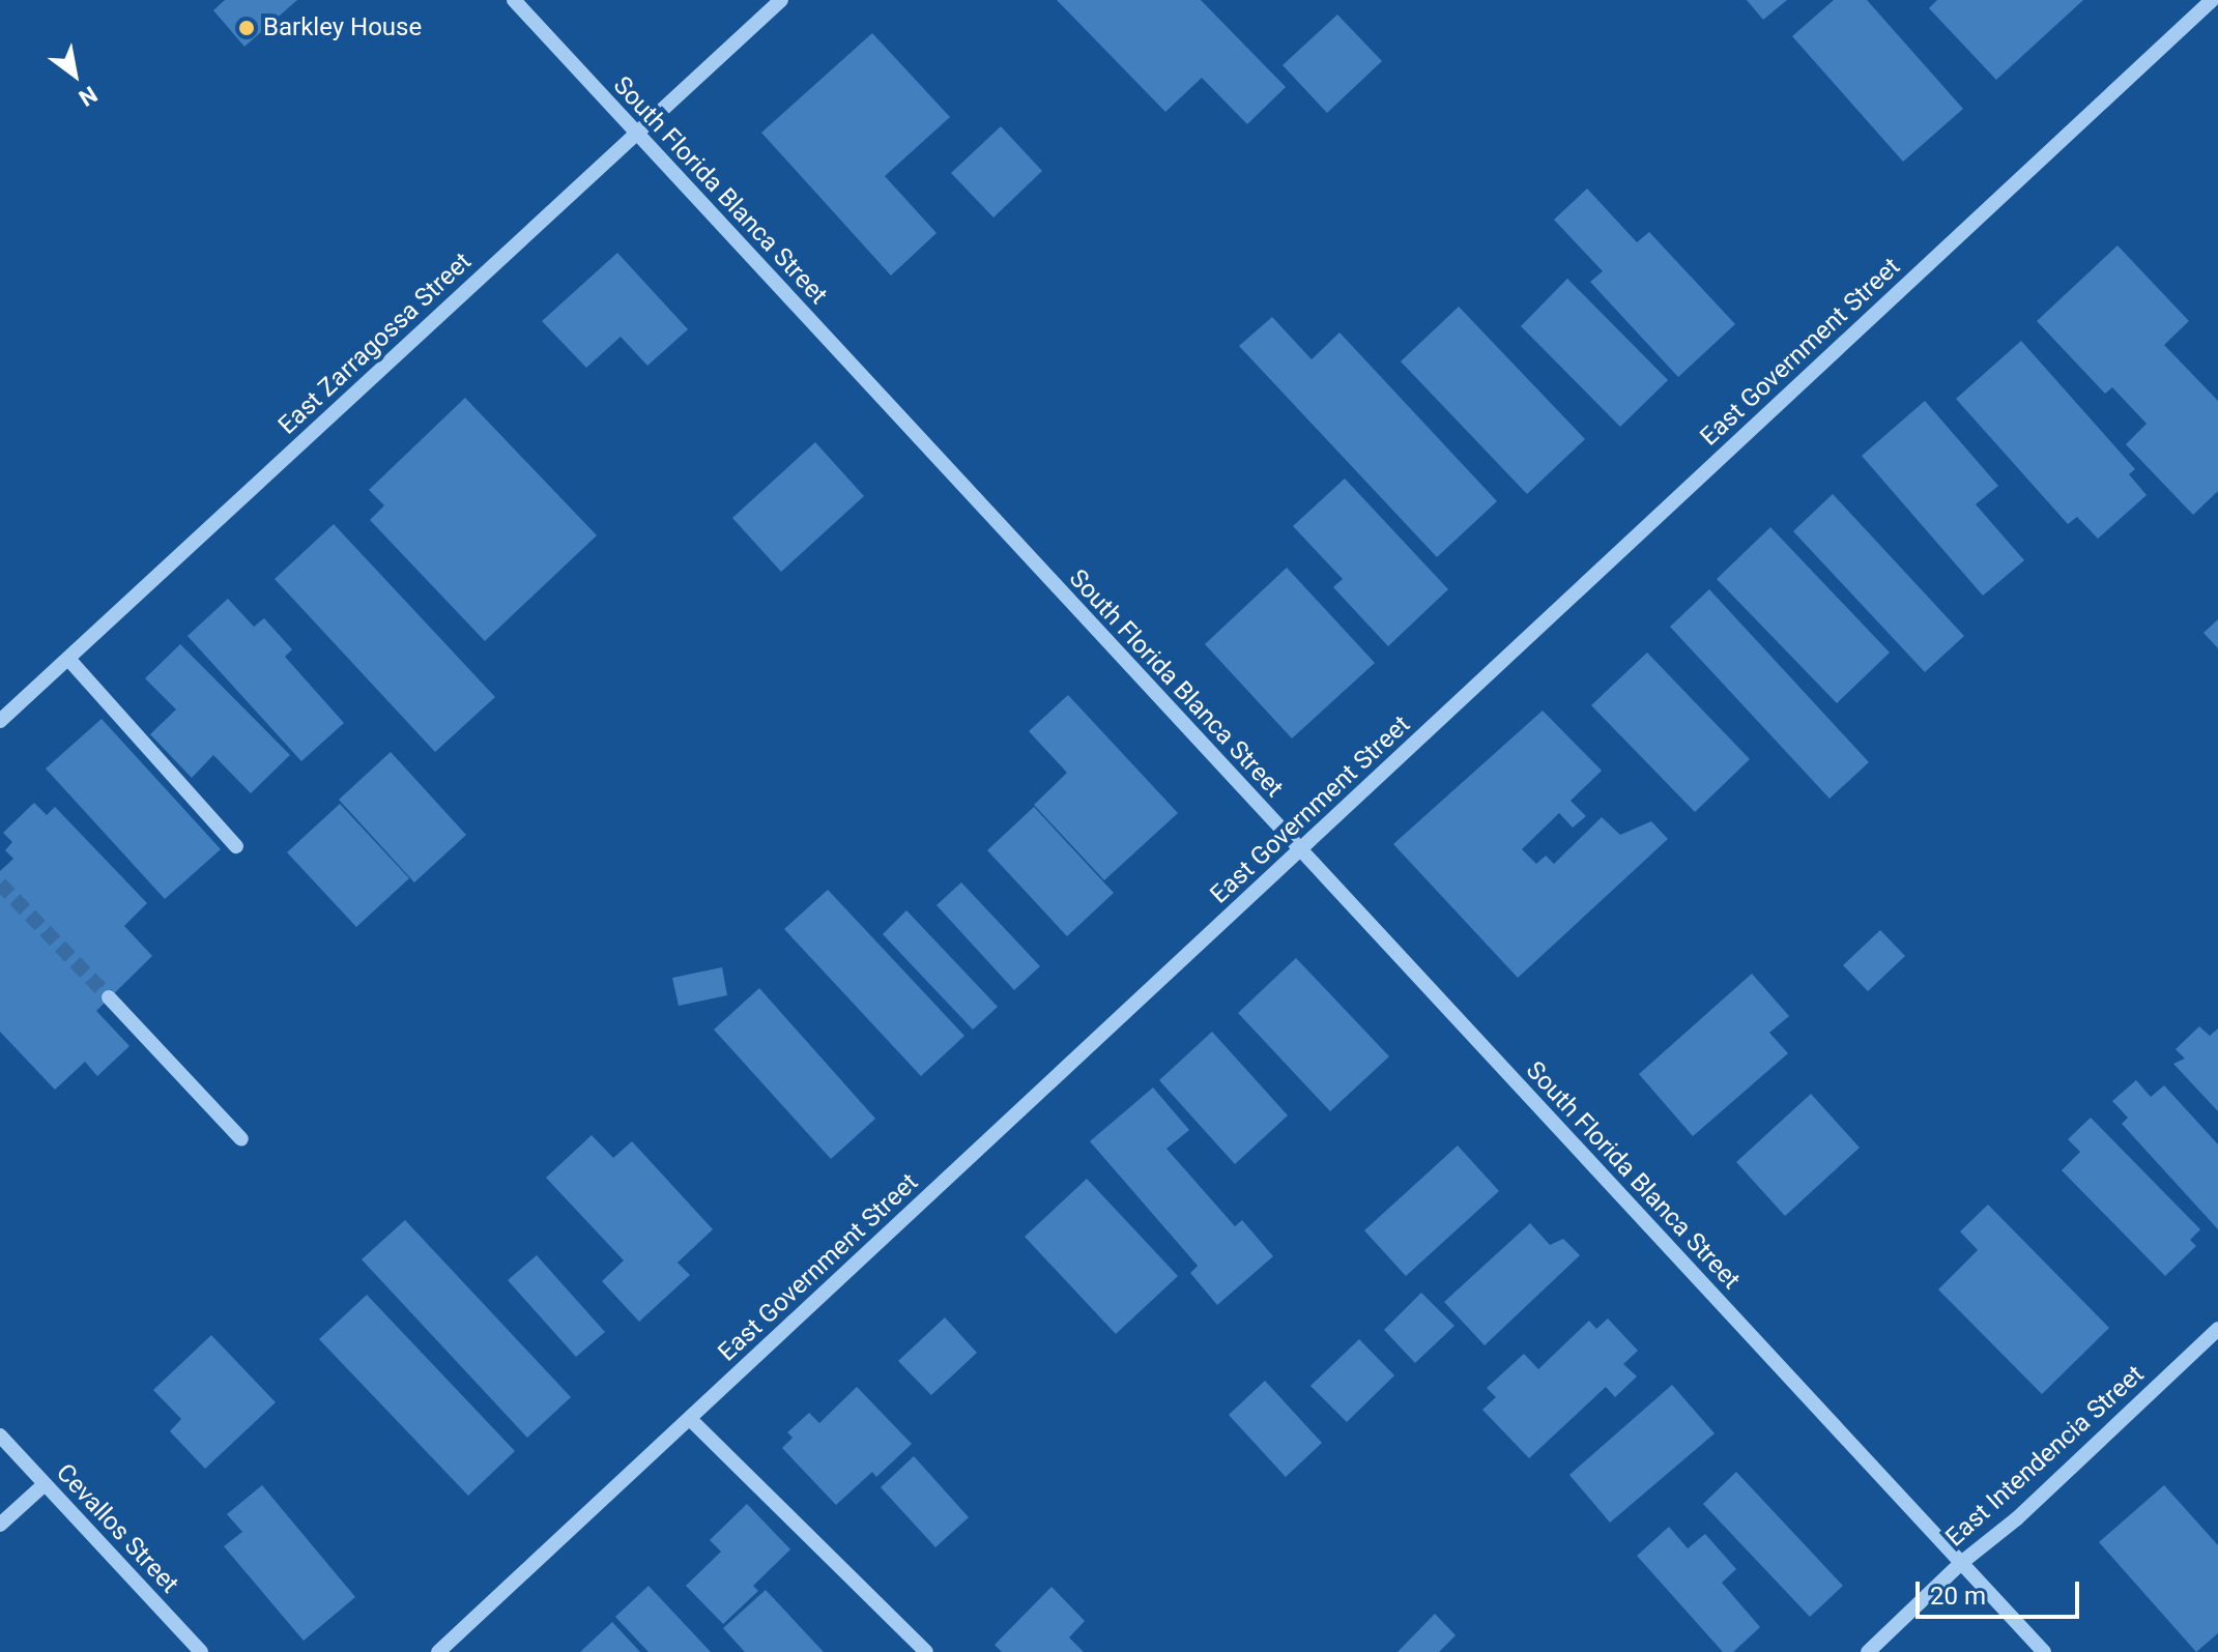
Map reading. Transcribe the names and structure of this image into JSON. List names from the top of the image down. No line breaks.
{"streets":{"street":["South Florida Blanca Street","East Zarragossa Street","East Government Street","East Intendencia Street","Cevallos Street"]},"crossings":[["South Florida Blanca Street","East Zarragossa Street"],["South Florida Blanca Street","East Government Street"],["South Florida Blanca Street","East Intendencia Street"]],"places":["Barkley House"],"scale_bar":"20 m","north":"bottom right"}
